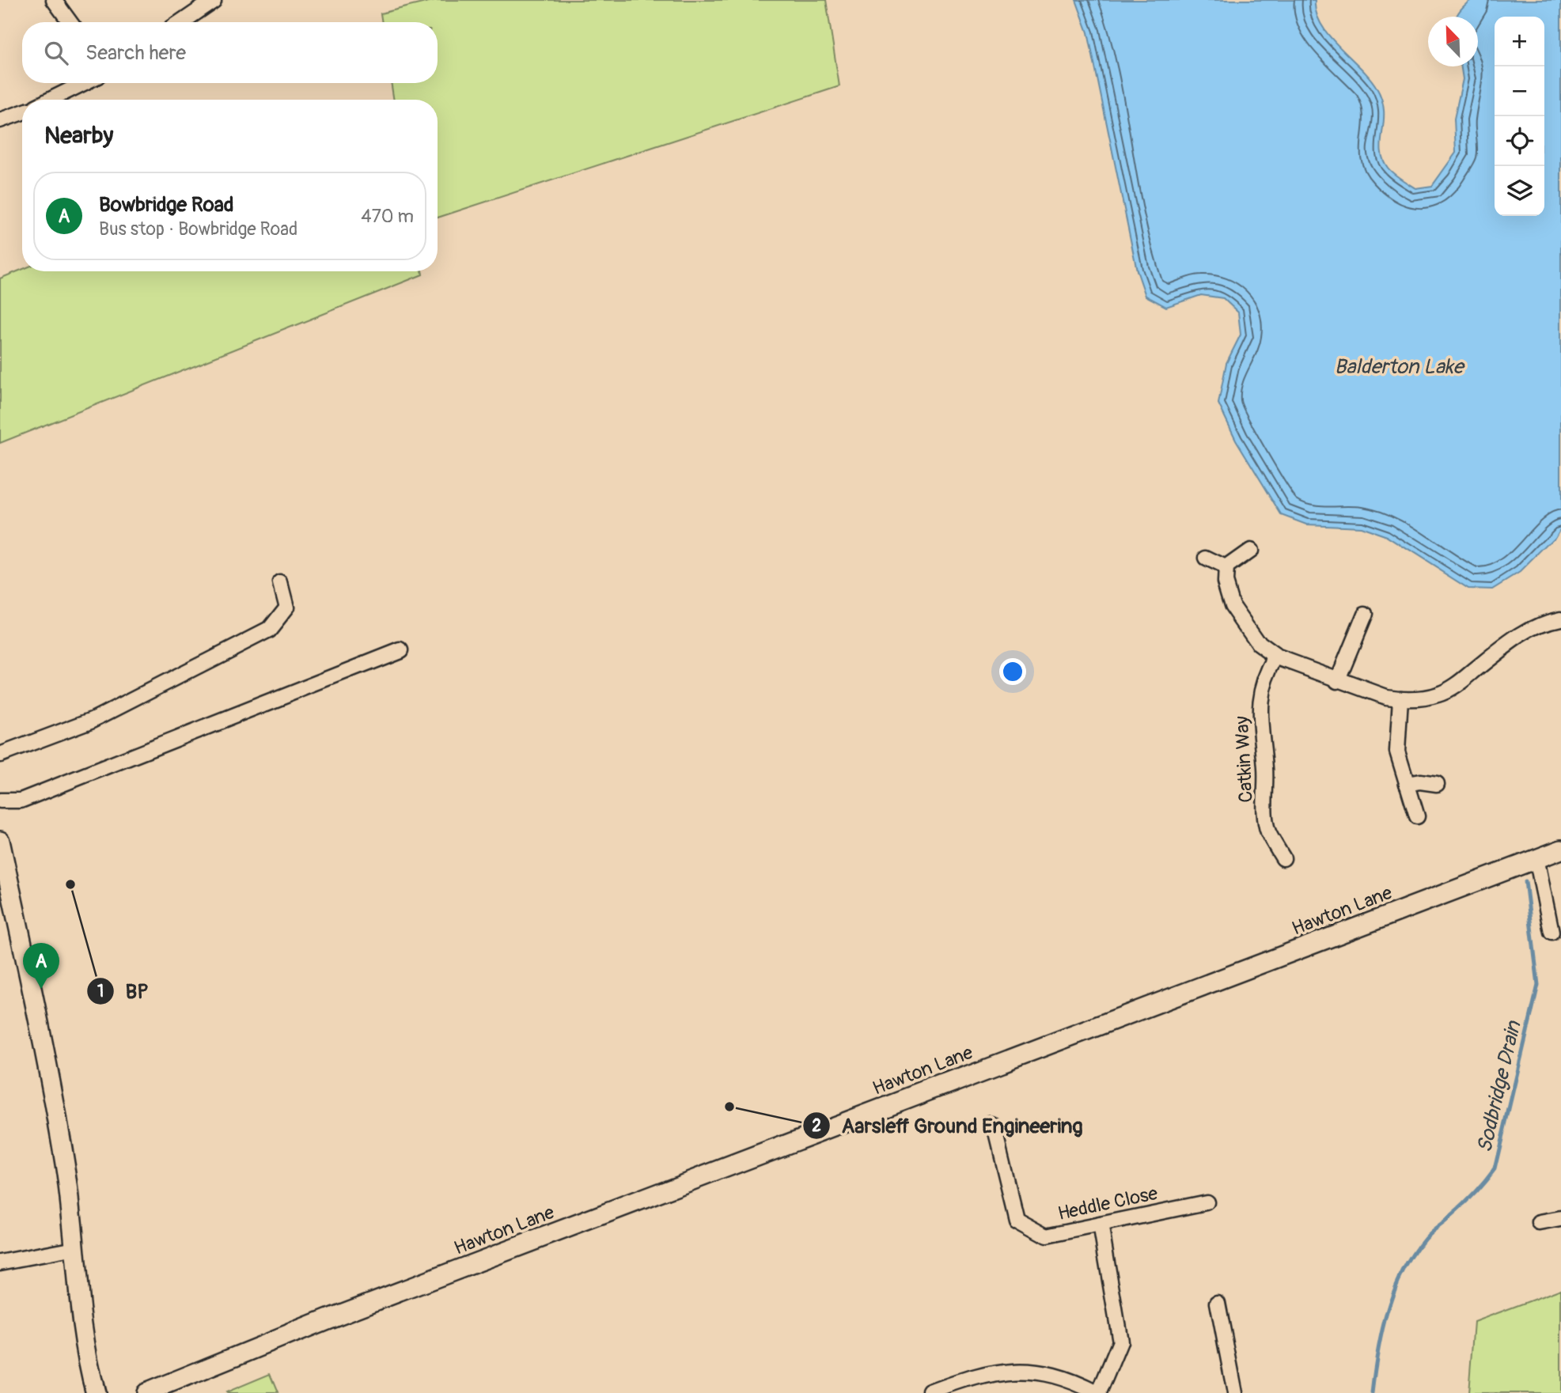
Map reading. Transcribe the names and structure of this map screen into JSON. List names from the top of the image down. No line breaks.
{"streets":{"street":["Catkin Way","Hawton Lane","Heddle Close"]},"water":["Balderton Lake","Sodbridge Drain"],"places":["BP","Aarsleff Ground Engineering"],"north":"top left","page":{"map_buttons":["+","−"],"search":"Search here","heading":"Nearby","list":[{"mark":"A","name":"Bowbridge Road","note":"Bus stop · Bowbridge Road","value":"470 m"}],"pins":"A"}}
